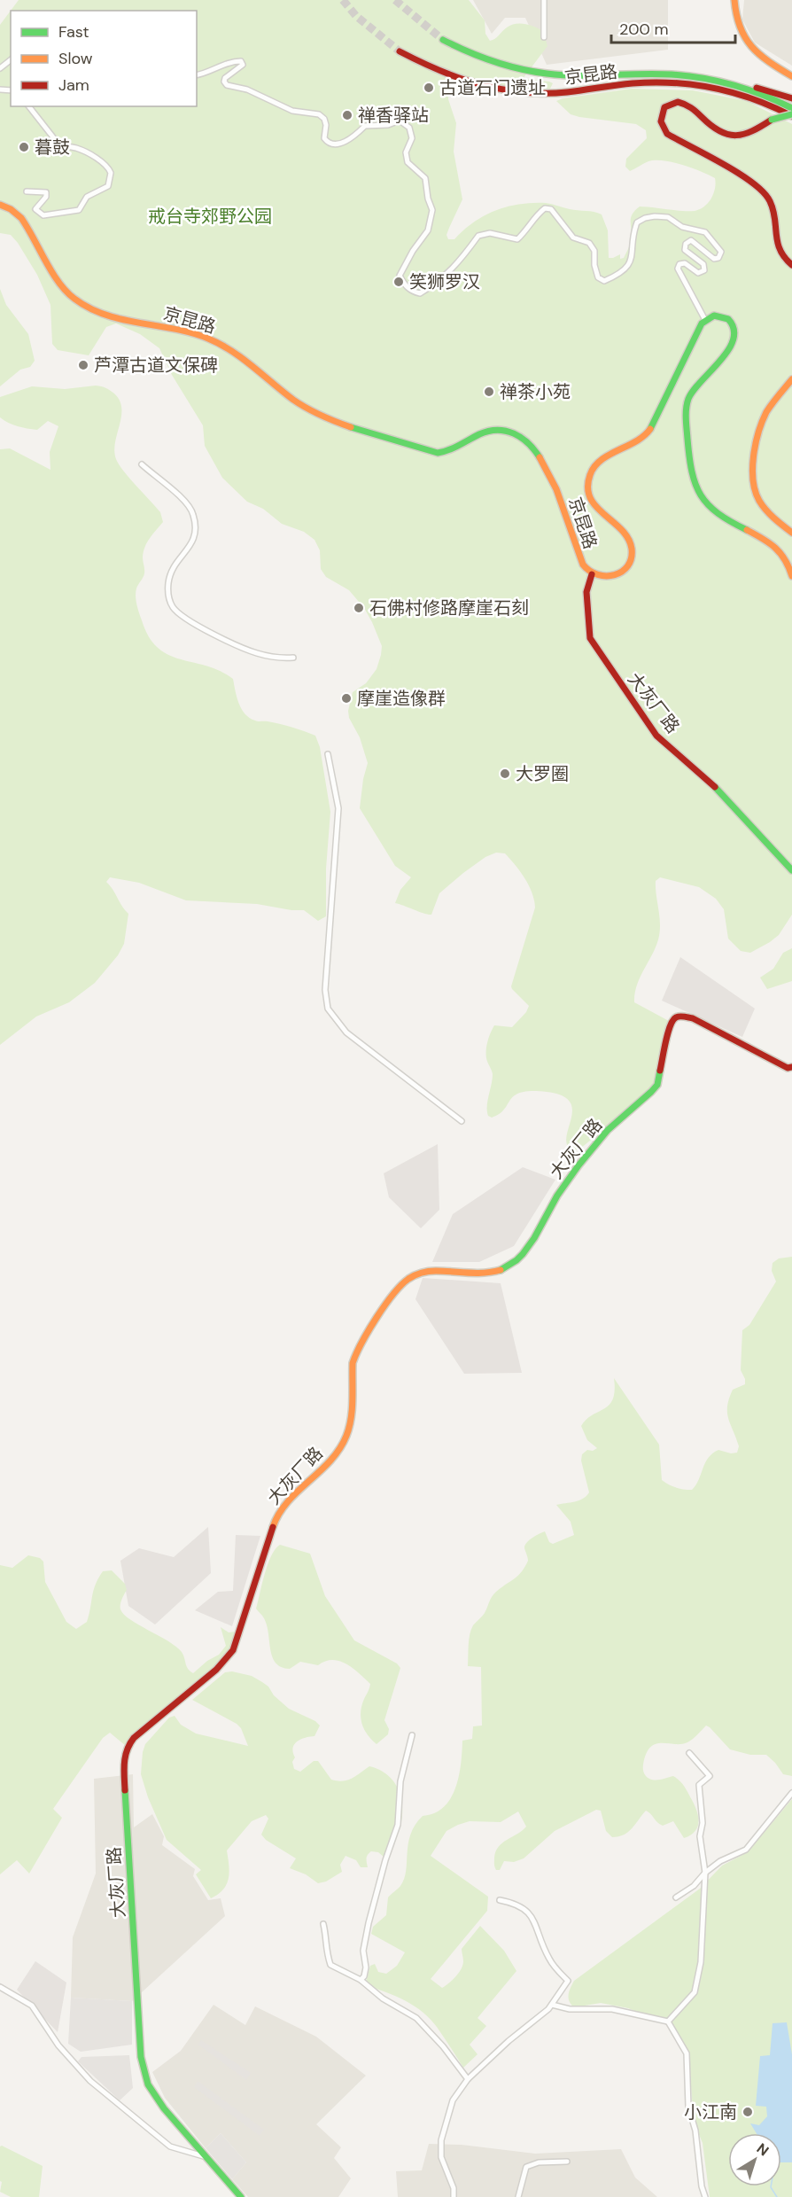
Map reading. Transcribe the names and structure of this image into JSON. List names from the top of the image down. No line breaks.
{"streets":{"main road":["京昆路","大灰厂路"]},"crossings":[["京昆路","大灰厂路"]],"parks":["戒台寺郊野公园"],"places":["古道石门遗址","禅香驿站","暮鼓","笑狮罗汉","芦潭古道文保碑","禅茶小苑","石佛村修路摩崖石刻","摩崖造像群","大罗圈","小江南"],"legend":["Fast","Slow","Jam"],"scale_bar":"200 m","north":"top right"}
